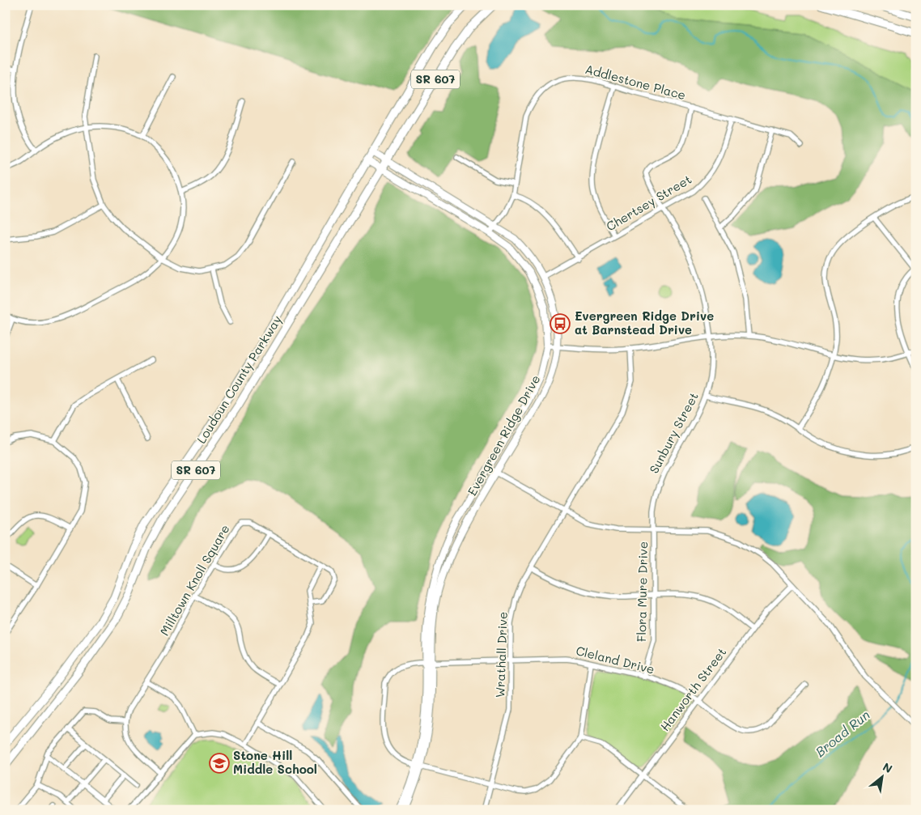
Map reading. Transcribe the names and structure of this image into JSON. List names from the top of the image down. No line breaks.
{"streets":{"main road":["SR 607","Loudoun County Parkway"],"street":["Addlestone Place","Chertsey Street","Sunbury Street","Evergreen Ridge Drive","Milltown Knoll Square","Flora Mure Drive","Wrathall Drive","Cleland Drive","Hanworth Street"]},"crossings":[["Addlestone Place","Chertsey Street"],["Addlestone Place","Sunbury Street"],["Addlestone Place","Evergreen Ridge Drive"],["Chertsey Street","Sunbury Street"],["Chertsey Street","Evergreen Ridge Drive"],["Loudoun County Parkway","Evergreen Ridge Drive"],["Sunbury Street","Flora Mure Drive"],["Evergreen Ridge Drive","Cleland Drive"],["Flora Mure Drive","Cleland Drive"],["Wrathall Drive","Cleland Drive"],["Cleland Drive","Hanworth Street"]],"water":["Broad Run"],"places":{"bus stop":["Evergreen Ridge Drive at Barnstead Drive"],"school or university":["Stone Hill Middle School"]},"north":"top right"}
